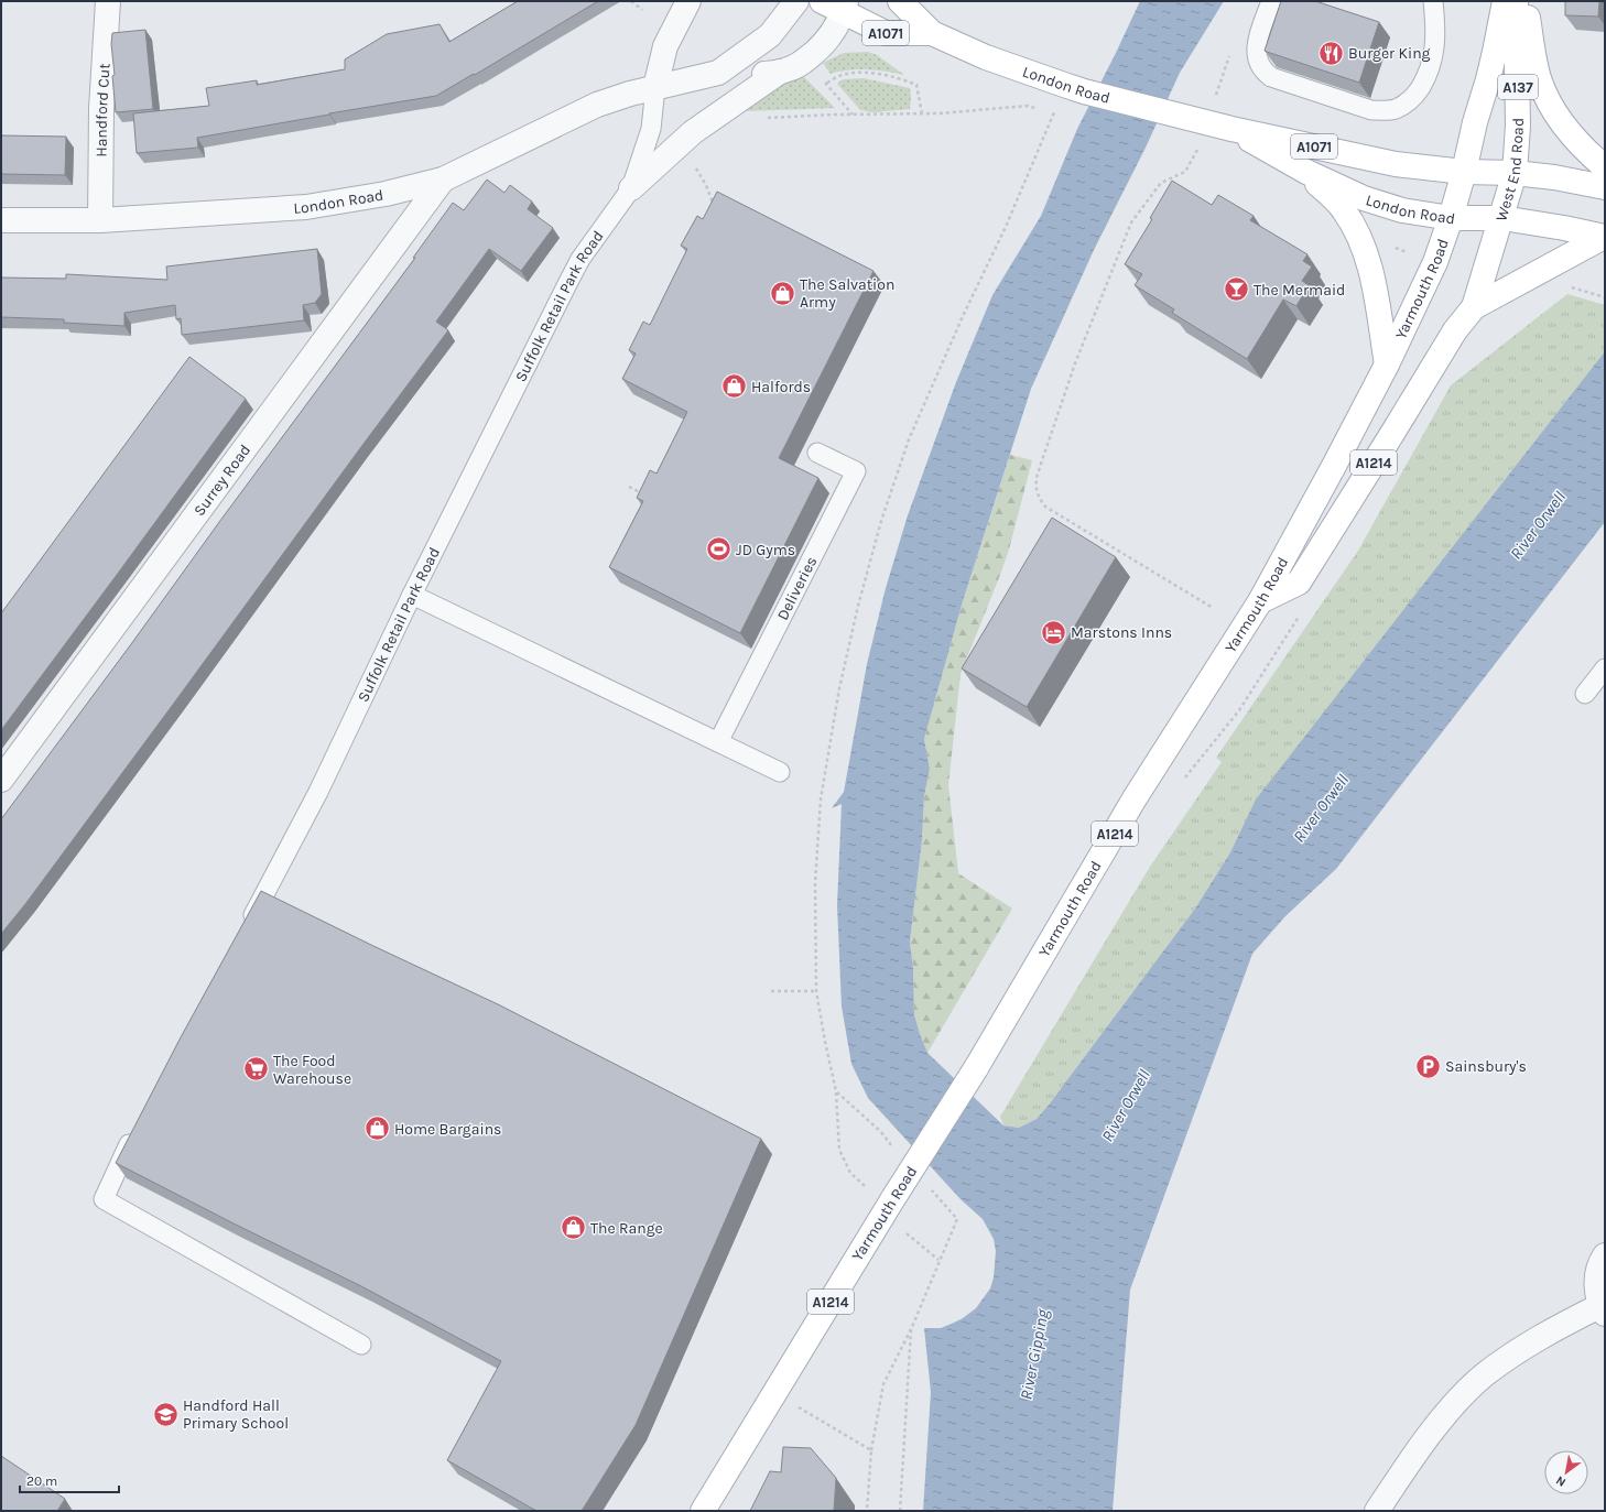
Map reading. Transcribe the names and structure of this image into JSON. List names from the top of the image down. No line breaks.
{"streets":{"main road":["A1071","London Road","A137","West End Road","Yarmouth Road","A1214"],"street":["Handford Cut","Surrey Road"],"lane":["Suffolk Retail Park Road","Deliveries"]},"crossings":[["A1071","London Road"],["London Road","A137"],["London Road","Handford Cut"],["London Road","West End Road"],["London Road","Yarmouth Road"],["London Road","Suffolk Retail Park Road"],["London Road","Surrey Road"],["A137","Yarmouth Road"],["West End Road","A1214"],["Yarmouth Road","A1214"]],"water":["River Orwell","River Gipping"],"places":{"restaurant":["Burger King"],"bar":["The Mermaid"],"shop":["The Salvation Army","Halfords","Home Bargains","The Range"],"sports":["JD Gyms"],"hotel":["Marstons Inns"],"parking":["Sainsbury's"],"supermarket":["The Food Warehouse"],"school or university":["Handford Hall Primary School"]},"scale_bar":"20 m","north":"bottom left"}
